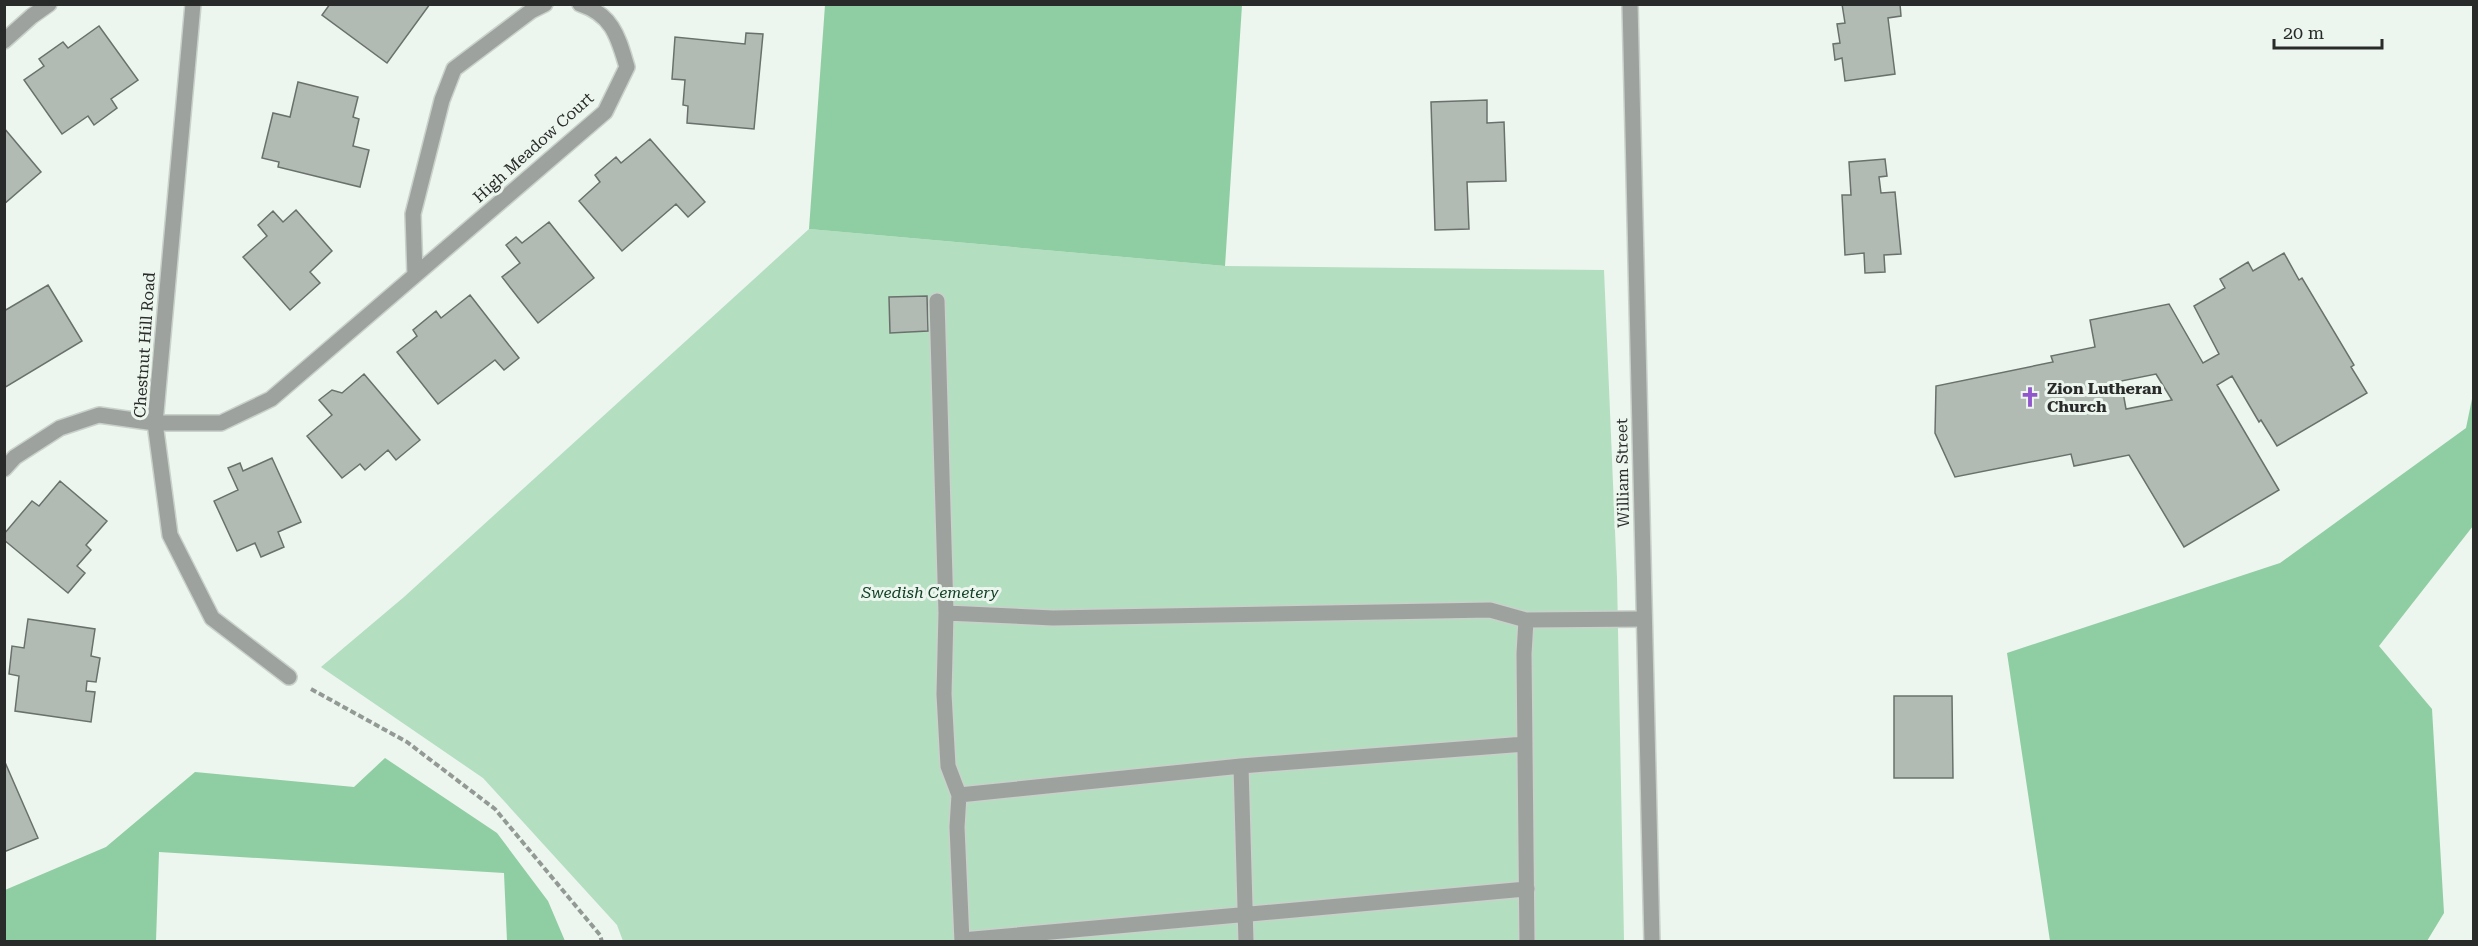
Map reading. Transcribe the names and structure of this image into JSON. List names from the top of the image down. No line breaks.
{"streets":{"street":["High Meadow Court","Chestnut Hill Road","William Street"]},"crossings":[["High Meadow Court","Chestnut Hill Road"]],"parks":["Swedish Cemetery"],"places":{"church":["Zion Lutheran Church"]},"scale_bar":"20 m"}
